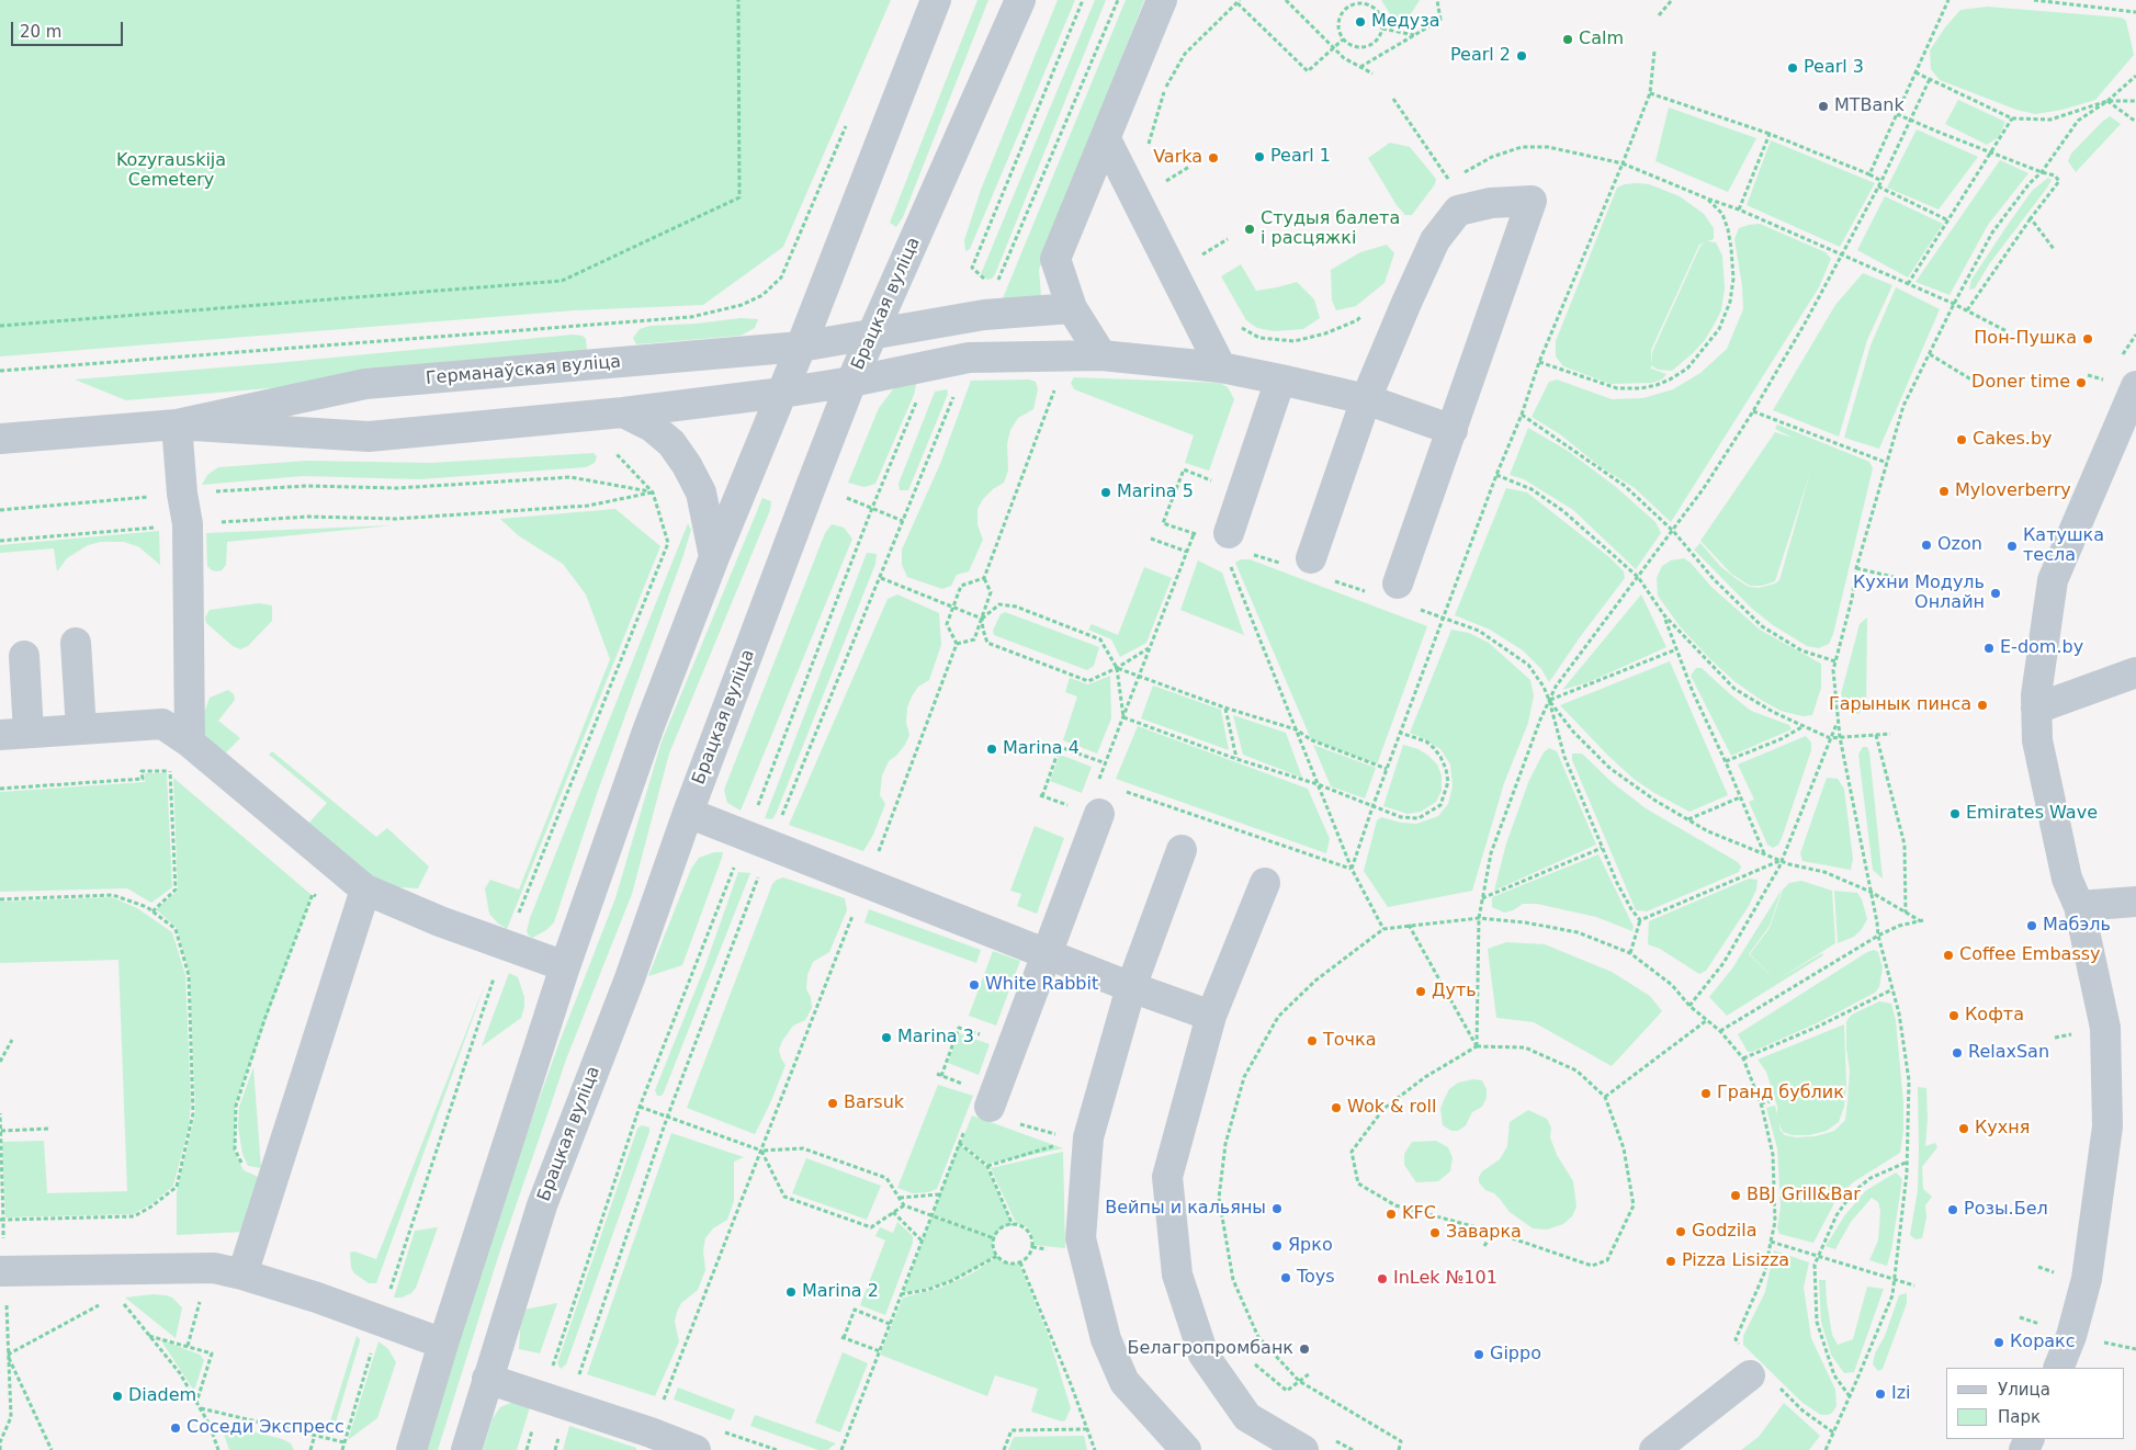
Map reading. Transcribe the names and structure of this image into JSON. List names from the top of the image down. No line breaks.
{"streets":{"street":["Брацкая вуліца","Германаўская вуліца"]},"crossings":[["Брацкая вуліца","Германаўская вуліца"]],"parks":["Kozyrauskija Cemetery"],"places":["Медуза","Calm","Pearl 2","Pearl 3","MTBank","Pearl 1","Varka","Студыя балета і расцяжкі","Пон-Пушка","Doner time","Cakes.by","Myloverberry","Marina 5","Ozon","Катушка тесла","Кухни Модуль Онлайн","E-dom.by","Гарынык пинса","Marina 4","Emirates Wave","Мабэль","Coffee Embassy","White Rabbit","Дуть","Кофта","Marina 3","Точка","RelaxSan","Гранд бублик","Barsuk","Wok & roll","Кухня","BBJ Grill&Bar","Вейпы и кальяны","Розы.Бел","KFC","Godzila","Заварка","Ярко","Pizza Lisizza","Toys","InLek №101","Marina 2","Коракс","Белагропромбанк","Gippo","Izi","Diadem","Соседи Экспресс"],"legend":["Улица","Парк"],"scale_bar":"20 m"}
